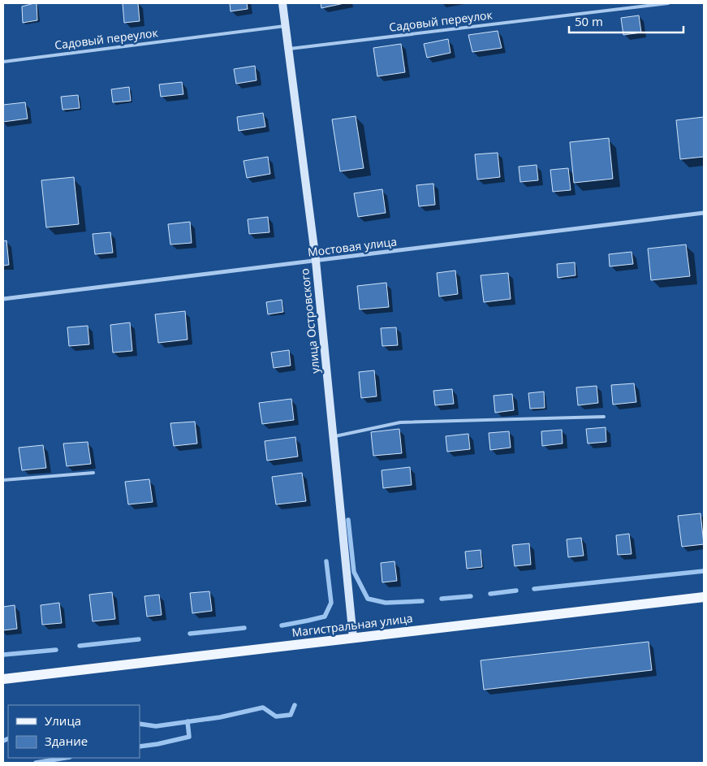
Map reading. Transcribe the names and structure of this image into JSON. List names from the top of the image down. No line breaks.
{"streets":{"main road":["Магистральная улица"],"street":["Мостовая улица","улица Островского"],"lane":["Садовый переулок"]},"crossings":[["Садовый переулок","улица Островского"],["Мостовая улица","улица Островского"],["улица Островского","Магистральная улица"]],"legend":["Улица","Здание"],"scale_bar":"50 m"}
